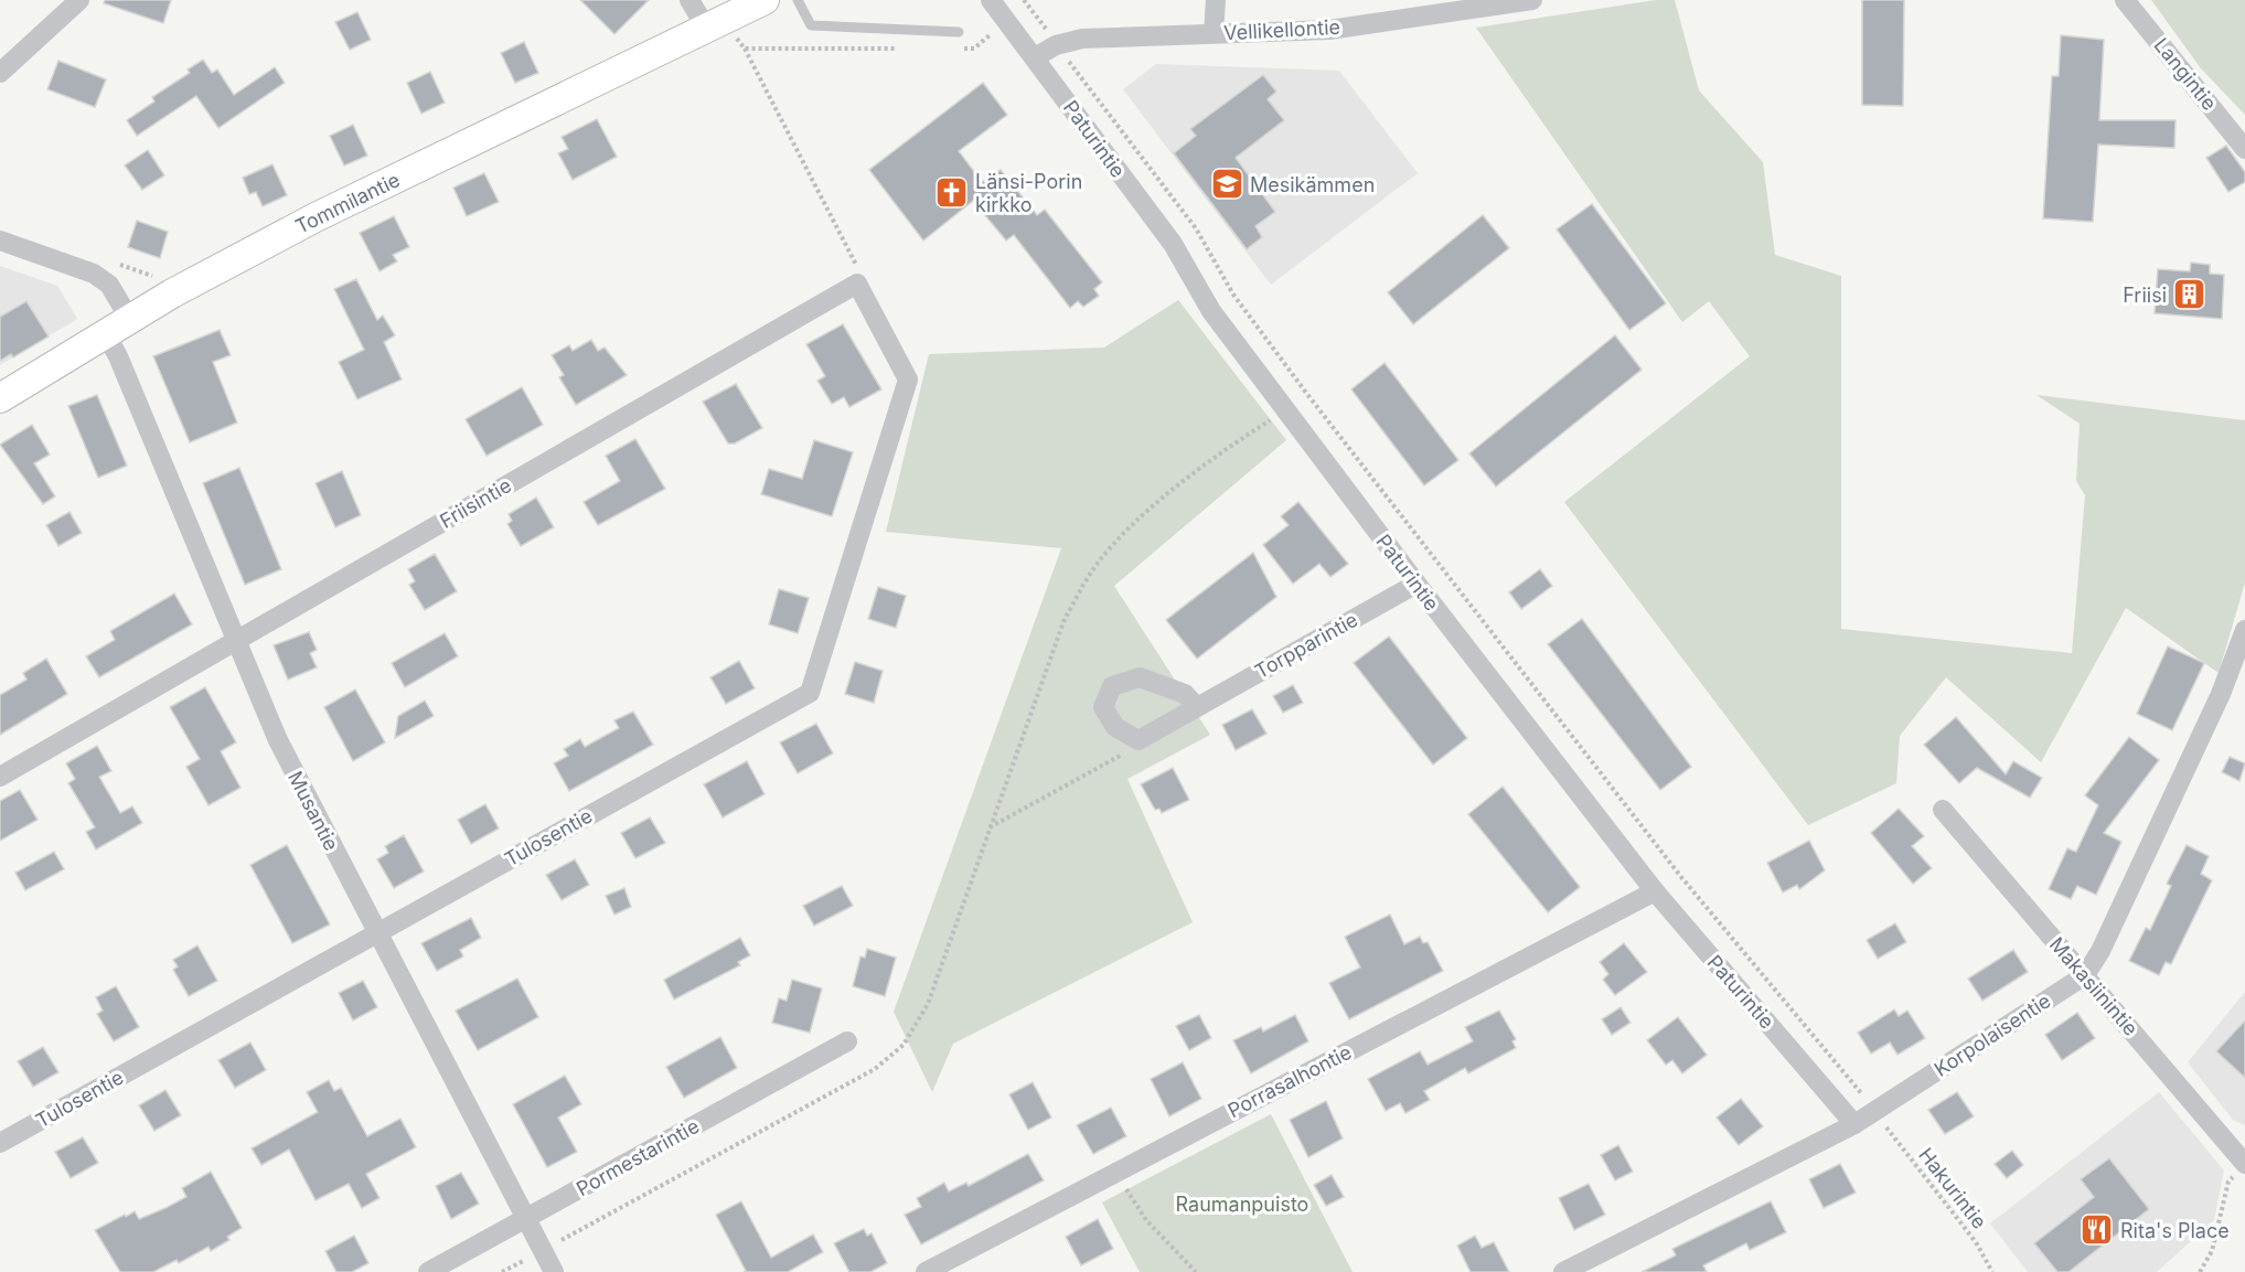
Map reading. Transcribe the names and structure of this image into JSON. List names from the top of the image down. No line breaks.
{"streets":{"main road":["Tommilantie"],"street":["Vellikellontie","Langintie","Paturintie","Friisintie","Torpparintie","Musantie","Tulosentie","Makasiinintie","Korpolaisentie","Porrasalhontie","Pormestarintie"],"path":["Hakurintie"]},"crossings":[["Vellikellontie","Paturintie"],["Vellikellontie","Hakurintie"],["Paturintie","Torpparintie"],["Paturintie","Korpolaisentie"],["Paturintie","Porrasalhontie"],["Tommilantie","Musantie"],["Friisintie","Musantie"],["Friisintie","Tulosentie"],["Musantie","Tulosentie"],["Musantie","Pormestarintie"],["Makasiinintie","Korpolaisentie"],["Korpolaisentie","Hakurintie"]],"parks":["Raumanpuisto"],"places":{"school or university":["Mesikämmen"],"church":["Länsi-Porin kirkko"],"building":["Friisi"],"restaurant":["Rita's Place"]}}
